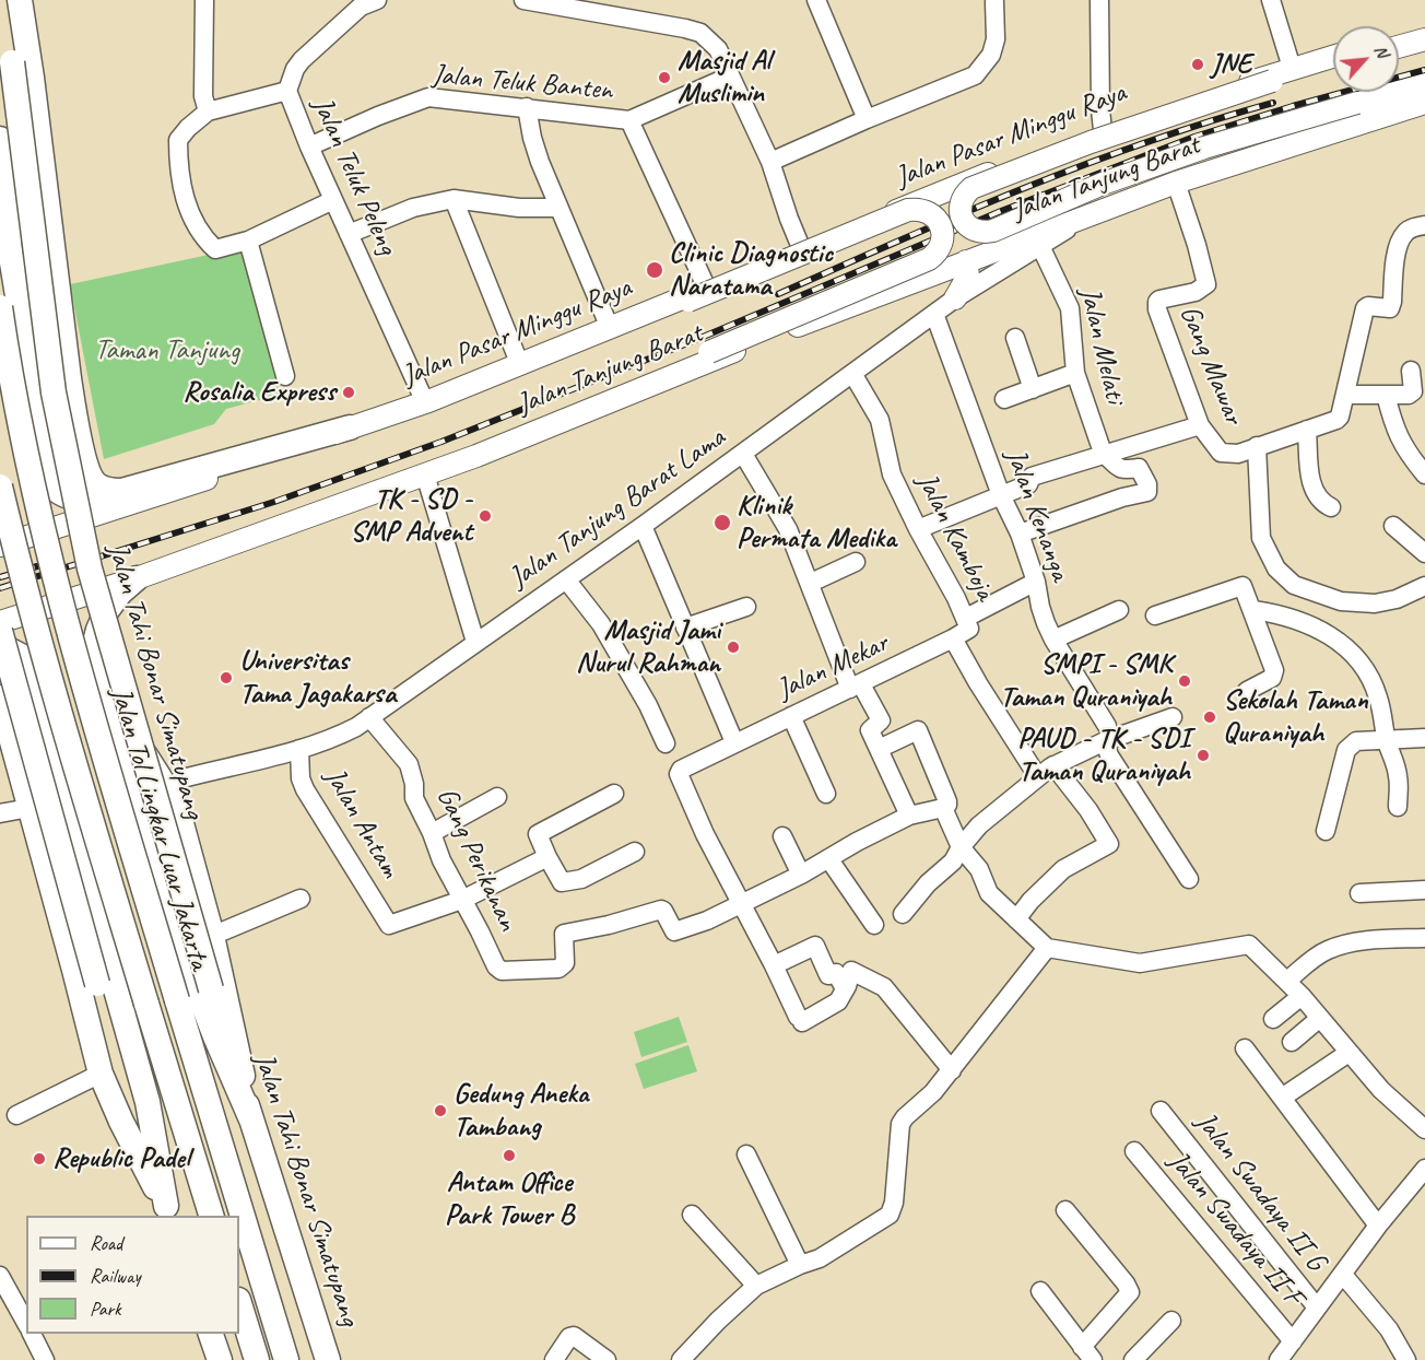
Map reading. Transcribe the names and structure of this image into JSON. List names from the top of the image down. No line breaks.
{"streets":{"highway":["Jalan Tahi Bonar Simatupang","Jalan Tol Lingkar Luar Jakarta"],"main road":["Jalan Pasar Minggu Raya","Jalan Tanjung Barat"],"street":["Jalan Teluk Banten","Jalan Teluk Peleng","Jalan Melati","Gang Mawar","Jalan Tanjung Barat Lama","Jalan Kenanga","Jalan Kamboja","Jalan Mekar","Jalan Antam","Gang Perikanan","Jalan Swadaya II G","Jalan Swadaya II F"]},"crossings":[["Jalan Teluk Banten","Jalan Teluk Peleng"],["Jalan Pasar Minggu Raya","Jalan Teluk Peleng"],["Jalan Tanjung Barat","Gang Mawar"],["Jalan Tanjung Barat","Jalan Tanjung Barat Lama"],["Jalan Melati","Jalan Tanjung Barat Lama"],["Jalan Tanjung Barat Lama","Jalan Kenanga"],["Jalan Tanjung Barat Lama","Jalan Kamboja"],["Jalan Tanjung Barat Lama","Jalan Antam"],["Jalan Tanjung Barat Lama","Gang Perikanan"],["Jalan Kamboja","Jalan Mekar"],["Jalan Mekar","Gang Perikanan"],["Jalan Antam","Gang Perikanan"]],"parks":["Taman Tanjung"],"places":["JNE","Masjid Al Muslimin","Clinic Diagnostic Naratama","Rosalia Express","TK - SD - SMP Advent","Klinik Permata Medika","Masjid Jami Nurul Rahman","Universitas Tama Jagakarsa","SMPI - SMK Taman Quraniyah","Sekolah Taman Quraniyah","PAUD - TK - SDI Taman Quraniyah","Gedung Aneka Tambang","Antam Office Park Tower B","Republic Padel"],"legend":["Road","Railway","Park"],"north":"top right"}
